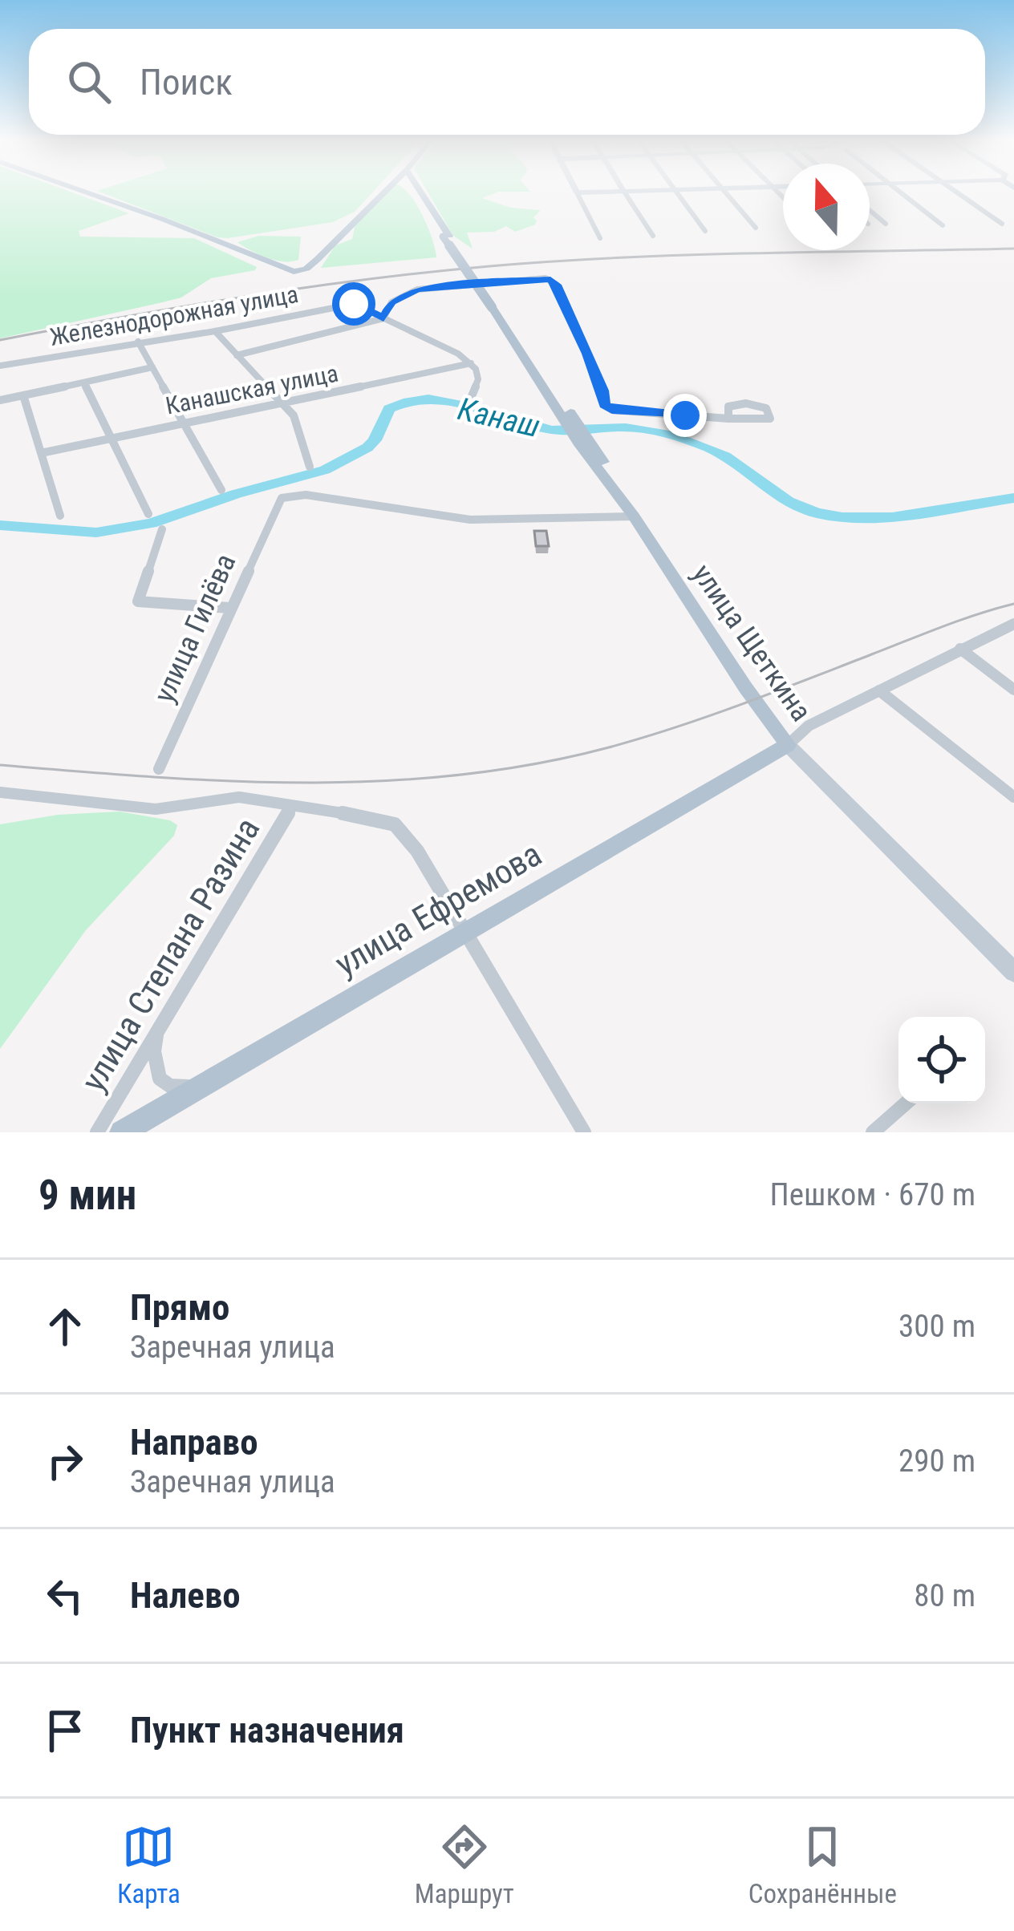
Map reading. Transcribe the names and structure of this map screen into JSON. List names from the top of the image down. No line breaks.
{"streets":{"main road":["улица Щеткина","улица Ефремова"],"street":["Железнодорожная улица","Канашская улица","улица Гилёва","улица Степана Разина"]},"crossings":[["улица Гилёва","улица Щеткина"],["улица Щеткина","улица Ефремова"]],"water":["Канаш"],"north":"top","page":{"search":"Поиск","heading":["9 мин","Пешком · 670 m"],"list":[["Прямо","Заречная улица","300 m"],["Направо","Заречная улица","290 m"],["Налево","80 m"],"Пункт назначения"],"nav":["Карта","Маршрут","Сохранённые"]}}
